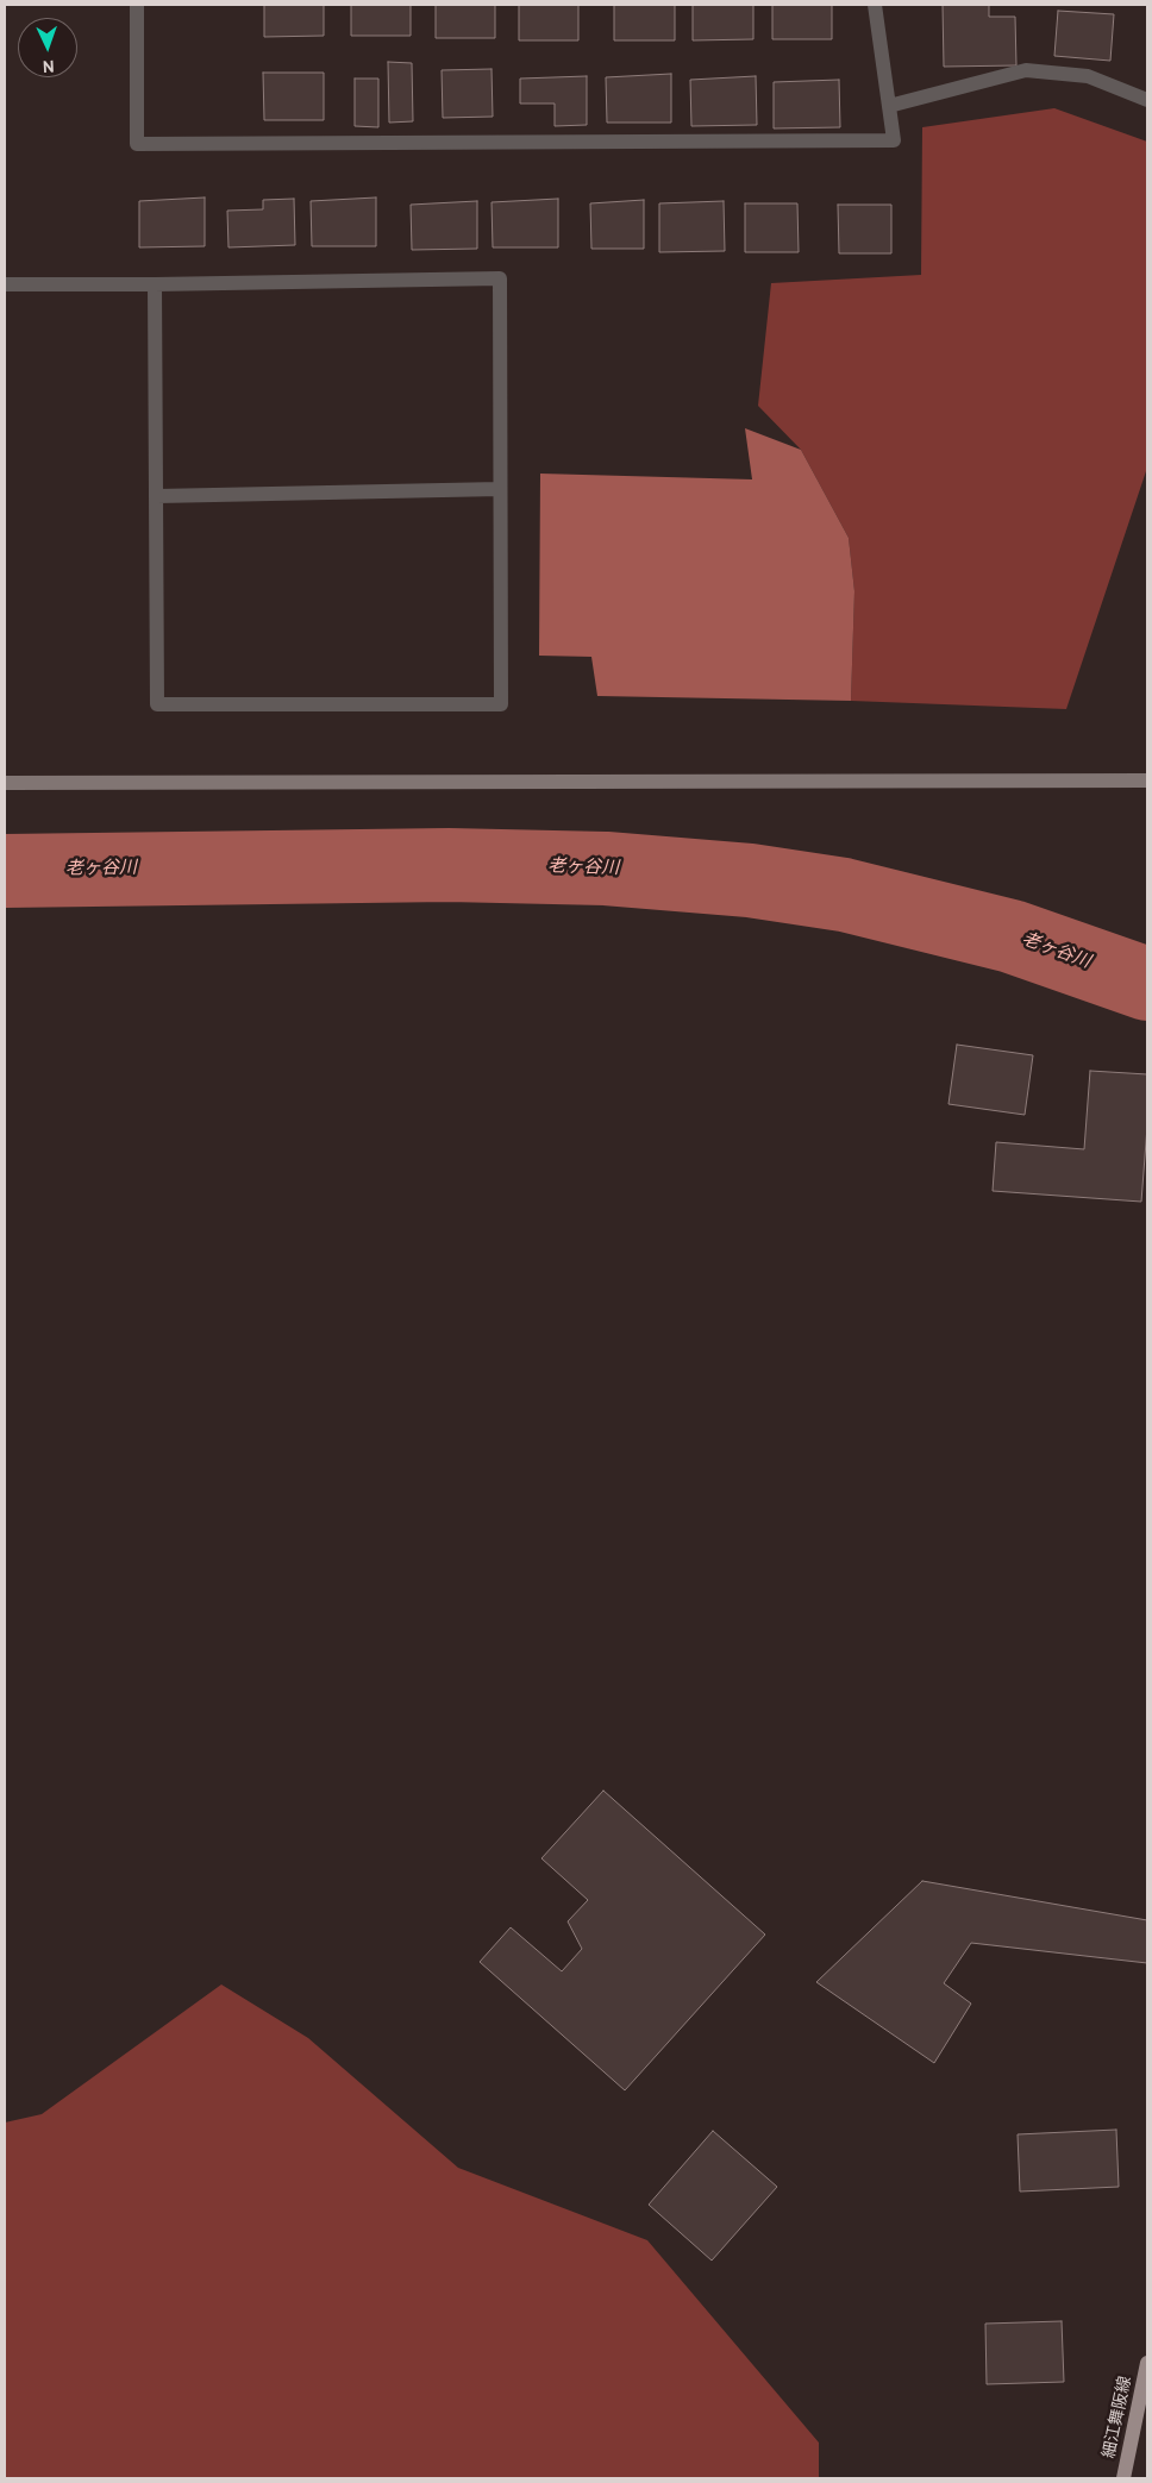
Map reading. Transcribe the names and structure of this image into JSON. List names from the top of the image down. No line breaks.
{"streets":{"main road":["細江舞阪線"]},"water":["老ヶ谷川"],"north":"bottom"}
